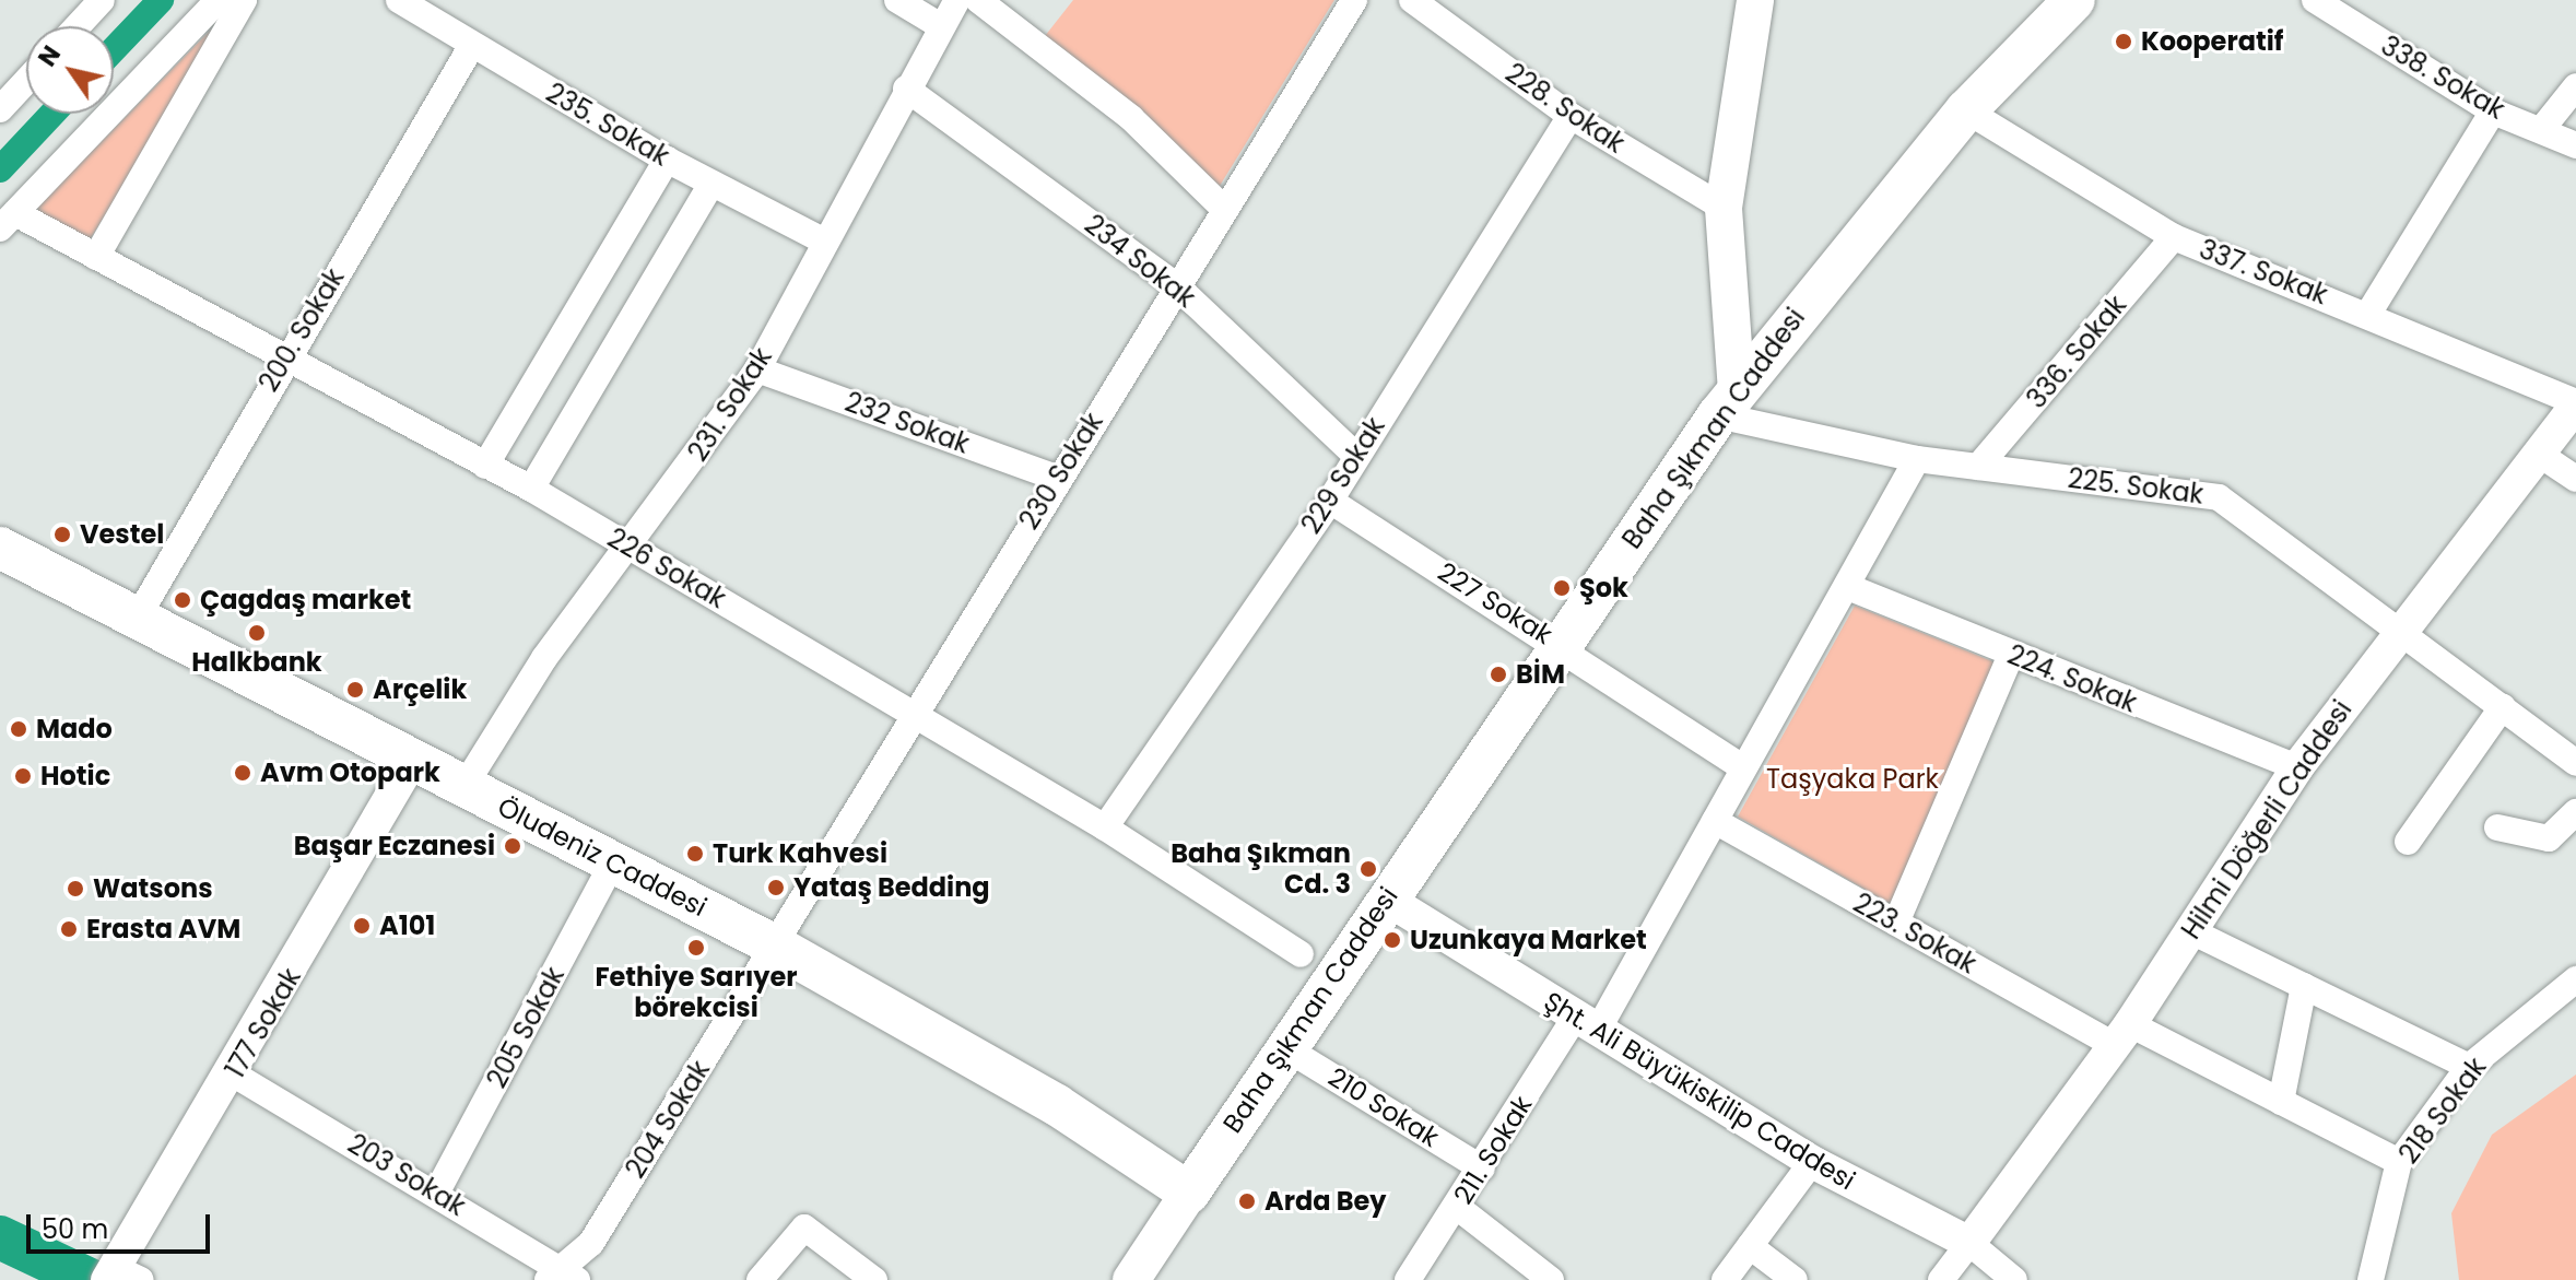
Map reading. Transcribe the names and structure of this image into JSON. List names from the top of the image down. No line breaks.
{"streets":{"main road":["Baha Şıkman Caddesi","Öludeniz Caddesi"],"street":["338. Sokak","228. Sokak","235. Sokak","234 Sokak","337. Sokak","200. Sokak","336. Sokak","231. Sokak","232 Sokak","230 Sokak","229 Sokak","225. Sokak","226 Sokak","227 Sokak","224. Sokak","Hilmi Döğerli Caddesi","223. Sokak","177 Sokak","205 Sokak","Şht. Ali Büyükiskilip Caddesi","210 Sokak","218 Sokak","204 Sokak","211. Sokak","203 Sokak"]},"crossings":[["228. Sokak","229 Sokak"],["235. Sokak","200. Sokak"],["235. Sokak","231. Sokak"],["234 Sokak","231. Sokak"],["234 Sokak","230 Sokak"],["234 Sokak","229 Sokak"],["337. Sokak","336. Sokak"],["337. Sokak","Baha Şıkman Caddesi"],["337. Sokak","Hilmi Döğerli Caddesi"],["200. Sokak","226 Sokak"],["200. Sokak","Öludeniz Caddesi"],["336. Sokak","225. Sokak"],["231. Sokak","232 Sokak"],["231. Sokak","226 Sokak"],["231. Sokak","Öludeniz Caddesi"],["232 Sokak","230 Sokak"],["Baha Şıkman Caddesi","225. Sokak"],["Baha Şıkman Caddesi","227 Sokak"],["Baha Şıkman Caddesi","Öludeniz Caddesi"],["Baha Şıkman Caddesi","Şht. Ali Büyükiskilip Caddesi"],["Baha Şıkman Caddesi","210 Sokak"],["230 Sokak","226 Sokak"],["230 Sokak","Öludeniz Caddesi"],["230 Sokak","204 Sokak"],["229 Sokak","226 Sokak"],["229 Sokak","227 Sokak"],["225. Sokak","Hilmi Döğerli Caddesi"],["225. Sokak","211. Sokak"],["227 Sokak","211. Sokak"],["224. Sokak","Hilmi Döğerli Caddesi"],["224. Sokak","211. Sokak"],["Hilmi Döğerli Caddesi","223. Sokak"],["Hilmi Döğerli Caddesi","Şht. Ali Büyükiskilip Caddesi"],["Öludeniz Caddesi","177 Sokak"],["Öludeniz Caddesi","205 Sokak"],["Öludeniz Caddesi","204 Sokak"],["223. Sokak","218 Sokak"],["223. Sokak","211. Sokak"],["177 Sokak","203 Sokak"],["205 Sokak","203 Sokak"],["Şht. Ali Büyükiskilip Caddesi","211. Sokak"],["210 Sokak","211. Sokak"],["204 Sokak","203 Sokak"]],"parks":["Taşyaka Park"],"places":["Kooperatif","Vestel","Şok","Çagdaş market","Halkbank","BİM","Arçelik","Mado","Avm Otopark","Hotic","Başar Eczanesi","Turk Kahvesi","Baha Şıkman Cd. 3","Yataş Bedding","Watsons","A101","Erasta AVM","Uzunkaya Market","Fethiye Sarıyer börekcisi","Arda Bey"],"scale_bar":"50 m","north":"top left"}
